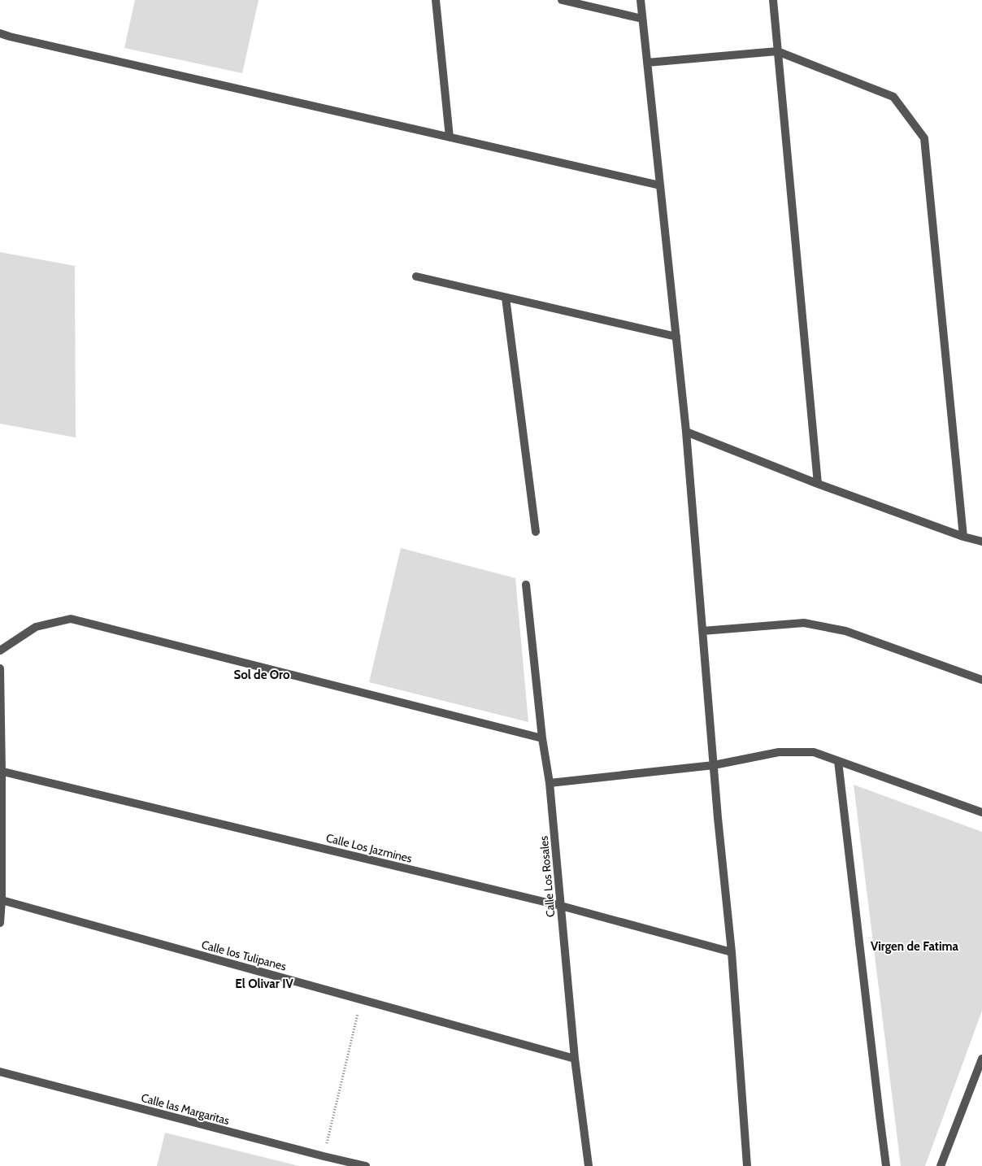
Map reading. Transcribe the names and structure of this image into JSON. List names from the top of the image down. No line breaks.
{"streets":{"street":["Calle Los Jazmines","Calle Los Rosales","Calle los Tulipanes","Calle las Margaritas"]},"crossings":[["Calle Los Jazmines","Calle Los Rosales"],["Calle Los Rosales","Calle los Tulipanes"]],"districts":["Sol de Oro","Virgen de Fatima","El Olivar IV"]}
